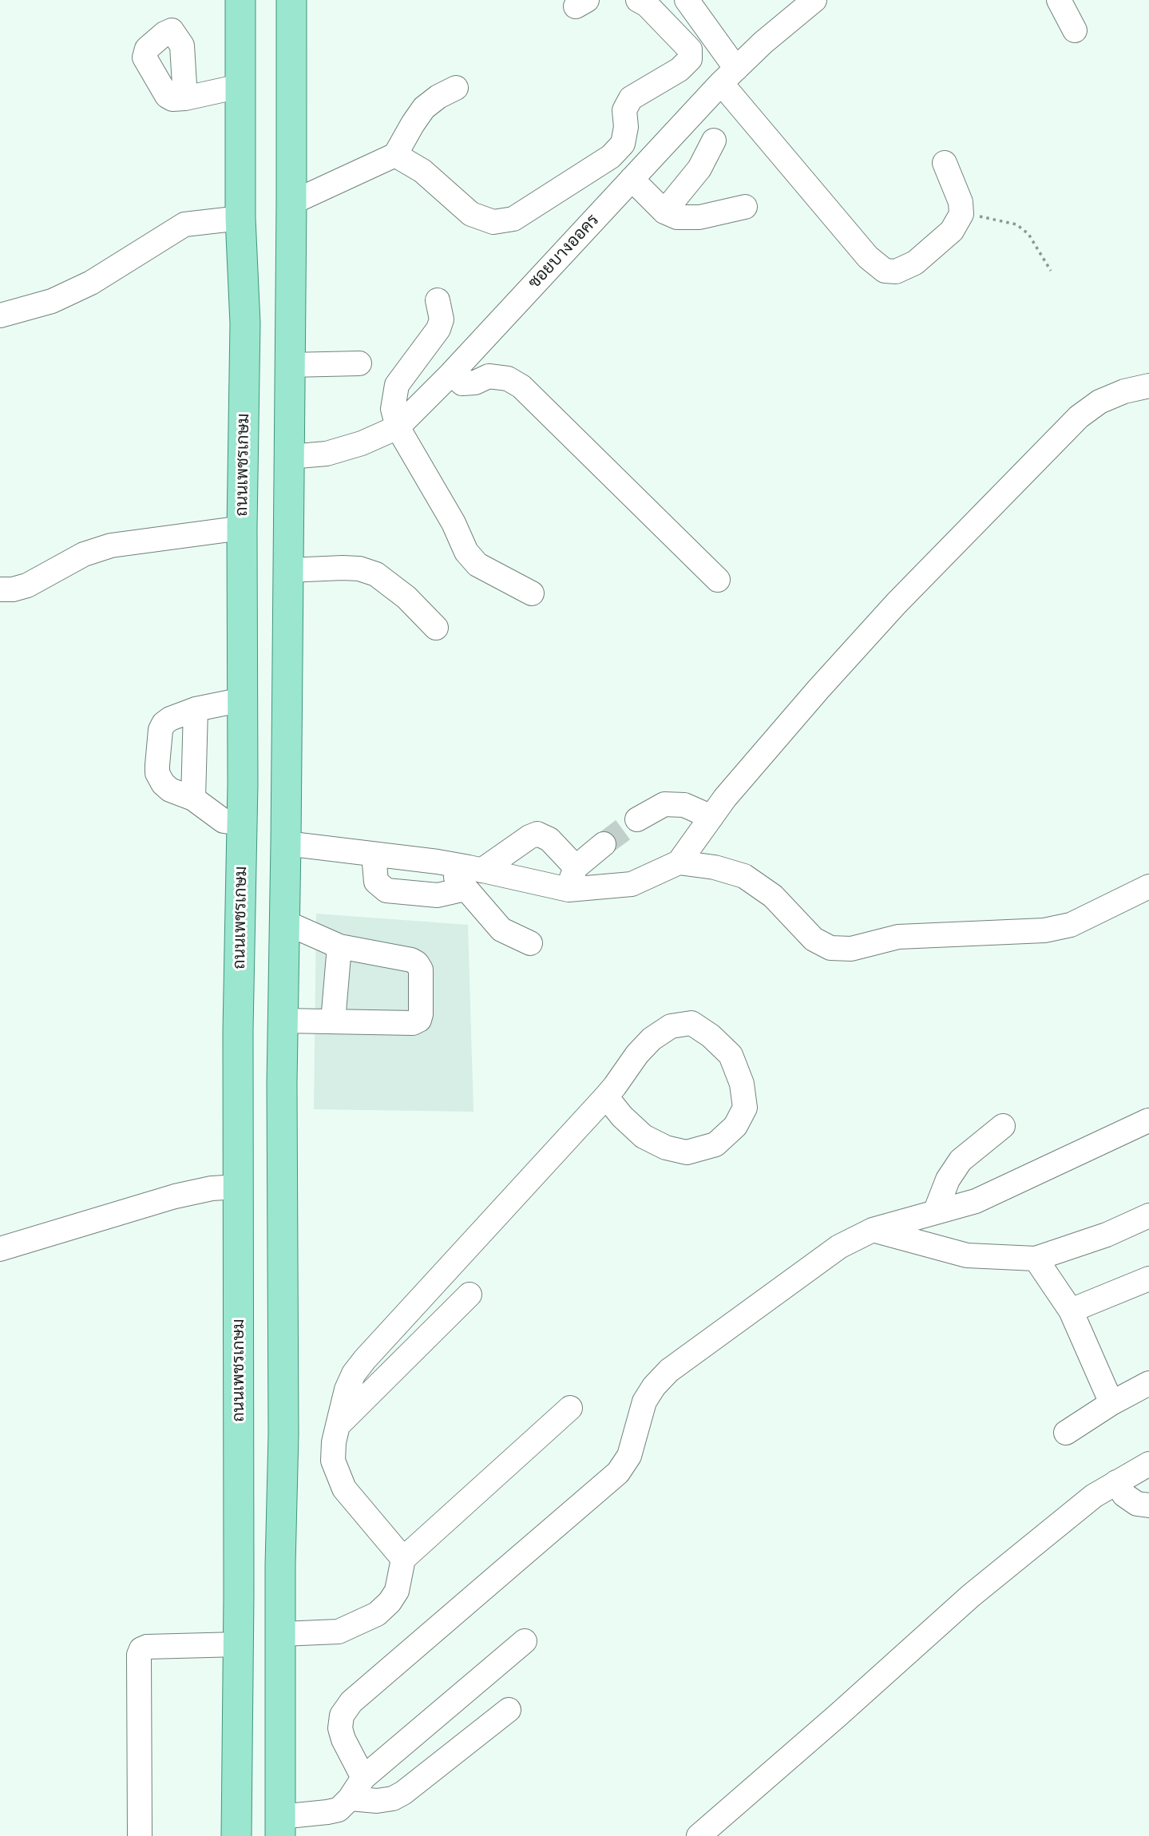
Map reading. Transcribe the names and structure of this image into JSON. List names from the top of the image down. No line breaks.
{"streets":{"main road":["ถนนเพชรเกษม"],"street":["ซอยบางออคร"]}}
